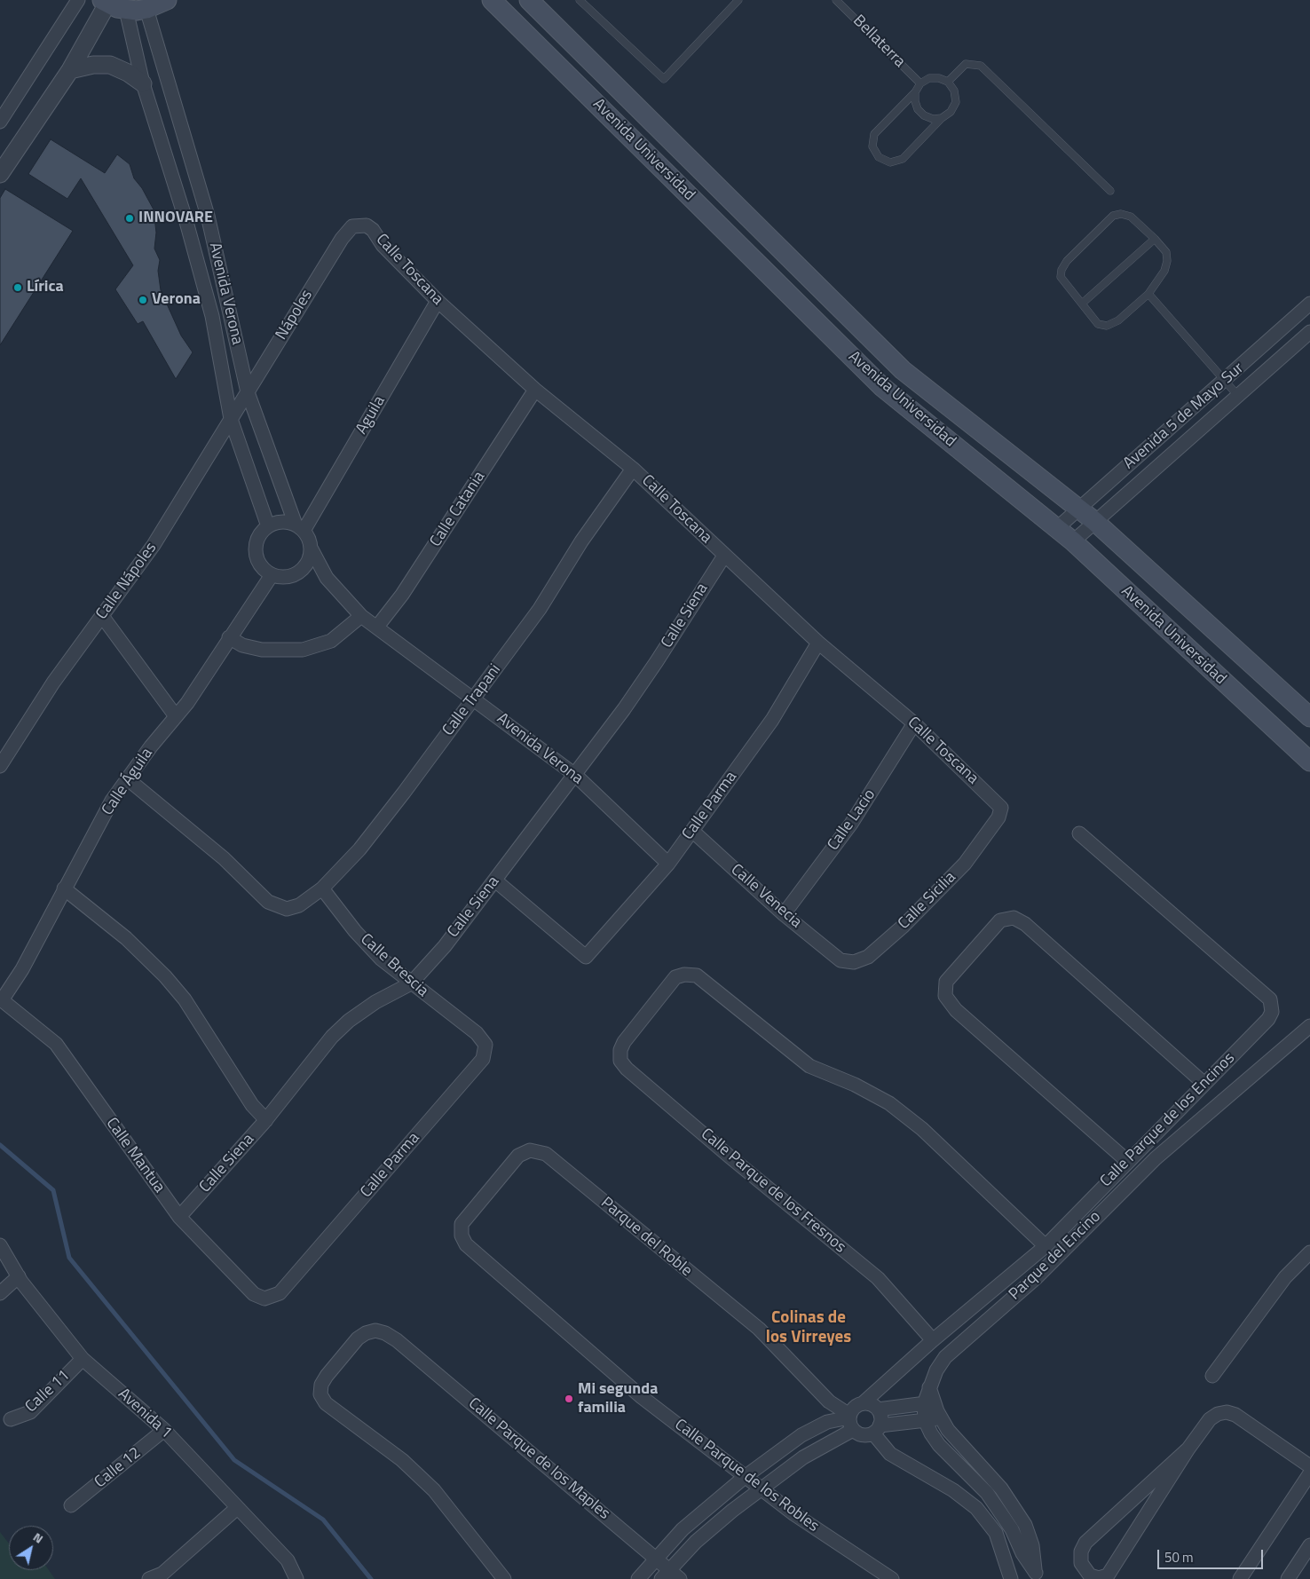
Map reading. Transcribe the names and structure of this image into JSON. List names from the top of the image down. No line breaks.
{"streets":{"main road":["Avenida Universidad"],"street":["Calle Toscana","Avenida Verona","Nápoles","Aguila","Avenida 5 de Mayo Sur","Calle Catania","Calle Nápoles","Calle Siena","Calle Trapani","Calle Águila","Calle Parma","Calle Lacio","Calle Venecia","Calle Sicilia","Calle Brescia","Calle Parque de los Encinos","Calle Mantua","Calle Parque de los Fresnos","Parque del Roble","Parque del Encino","Calle 11","Avenida 1","Calle Parque de los Maples","Calle 12","Calle Parque de los Robles"],"lane":["Bellaterra"]},"crossings":[["Avenida Universidad","Avenida 5 de Mayo Sur"],["Calle Toscana","Nápoles"],["Calle Toscana","Aguila"],["Calle Toscana","Calle Catania"],["Calle Toscana","Calle Siena"],["Calle Toscana","Calle Trapani"],["Calle Toscana","Calle Parma"],["Calle Toscana","Calle Lacio"],["Calle Toscana","Calle Sicilia"],["Avenida Verona","Nápoles"],["Avenida Verona","Aguila"],["Avenida Verona","Calle Catania"],["Avenida Verona","Calle Nápoles"],["Avenida Verona","Calle Siena"],["Avenida Verona","Calle Trapani"],["Avenida Verona","Calle Águila"],["Avenida Verona","Calle Parma"],["Nápoles","Calle Nápoles"],["Aguila","Calle Águila"],["Calle Siena","Calle Parma"],["Calle Siena","Calle Brescia"],["Calle Siena","Calle Mantua"],["Calle Trapani","Calle Águila"],["Calle Trapani","Calle Brescia"],["Calle Águila","Calle Mantua"],["Calle Parma","Calle Venecia"],["Calle Parma","Calle Brescia"],["Calle Parma","Calle Mantua"],["Calle Lacio","Calle Venecia"],["Calle Venecia","Calle Sicilia"],["Calle Parque de los Encinos","Calle Parque de los Fresnos"],["Calle Parque de los Encinos","Parque del Roble"],["Parque del Roble","Calle Parque de los Robles"],["Calle 11","Avenida 1"],["Avenida 1","Calle 12"]],"districts":["Colinas de los Virreyes"],"places":["INNOVARE","Lírica","Verona","Mi segunda familia"],"scale_bar":"50 m","north":"top right"}
